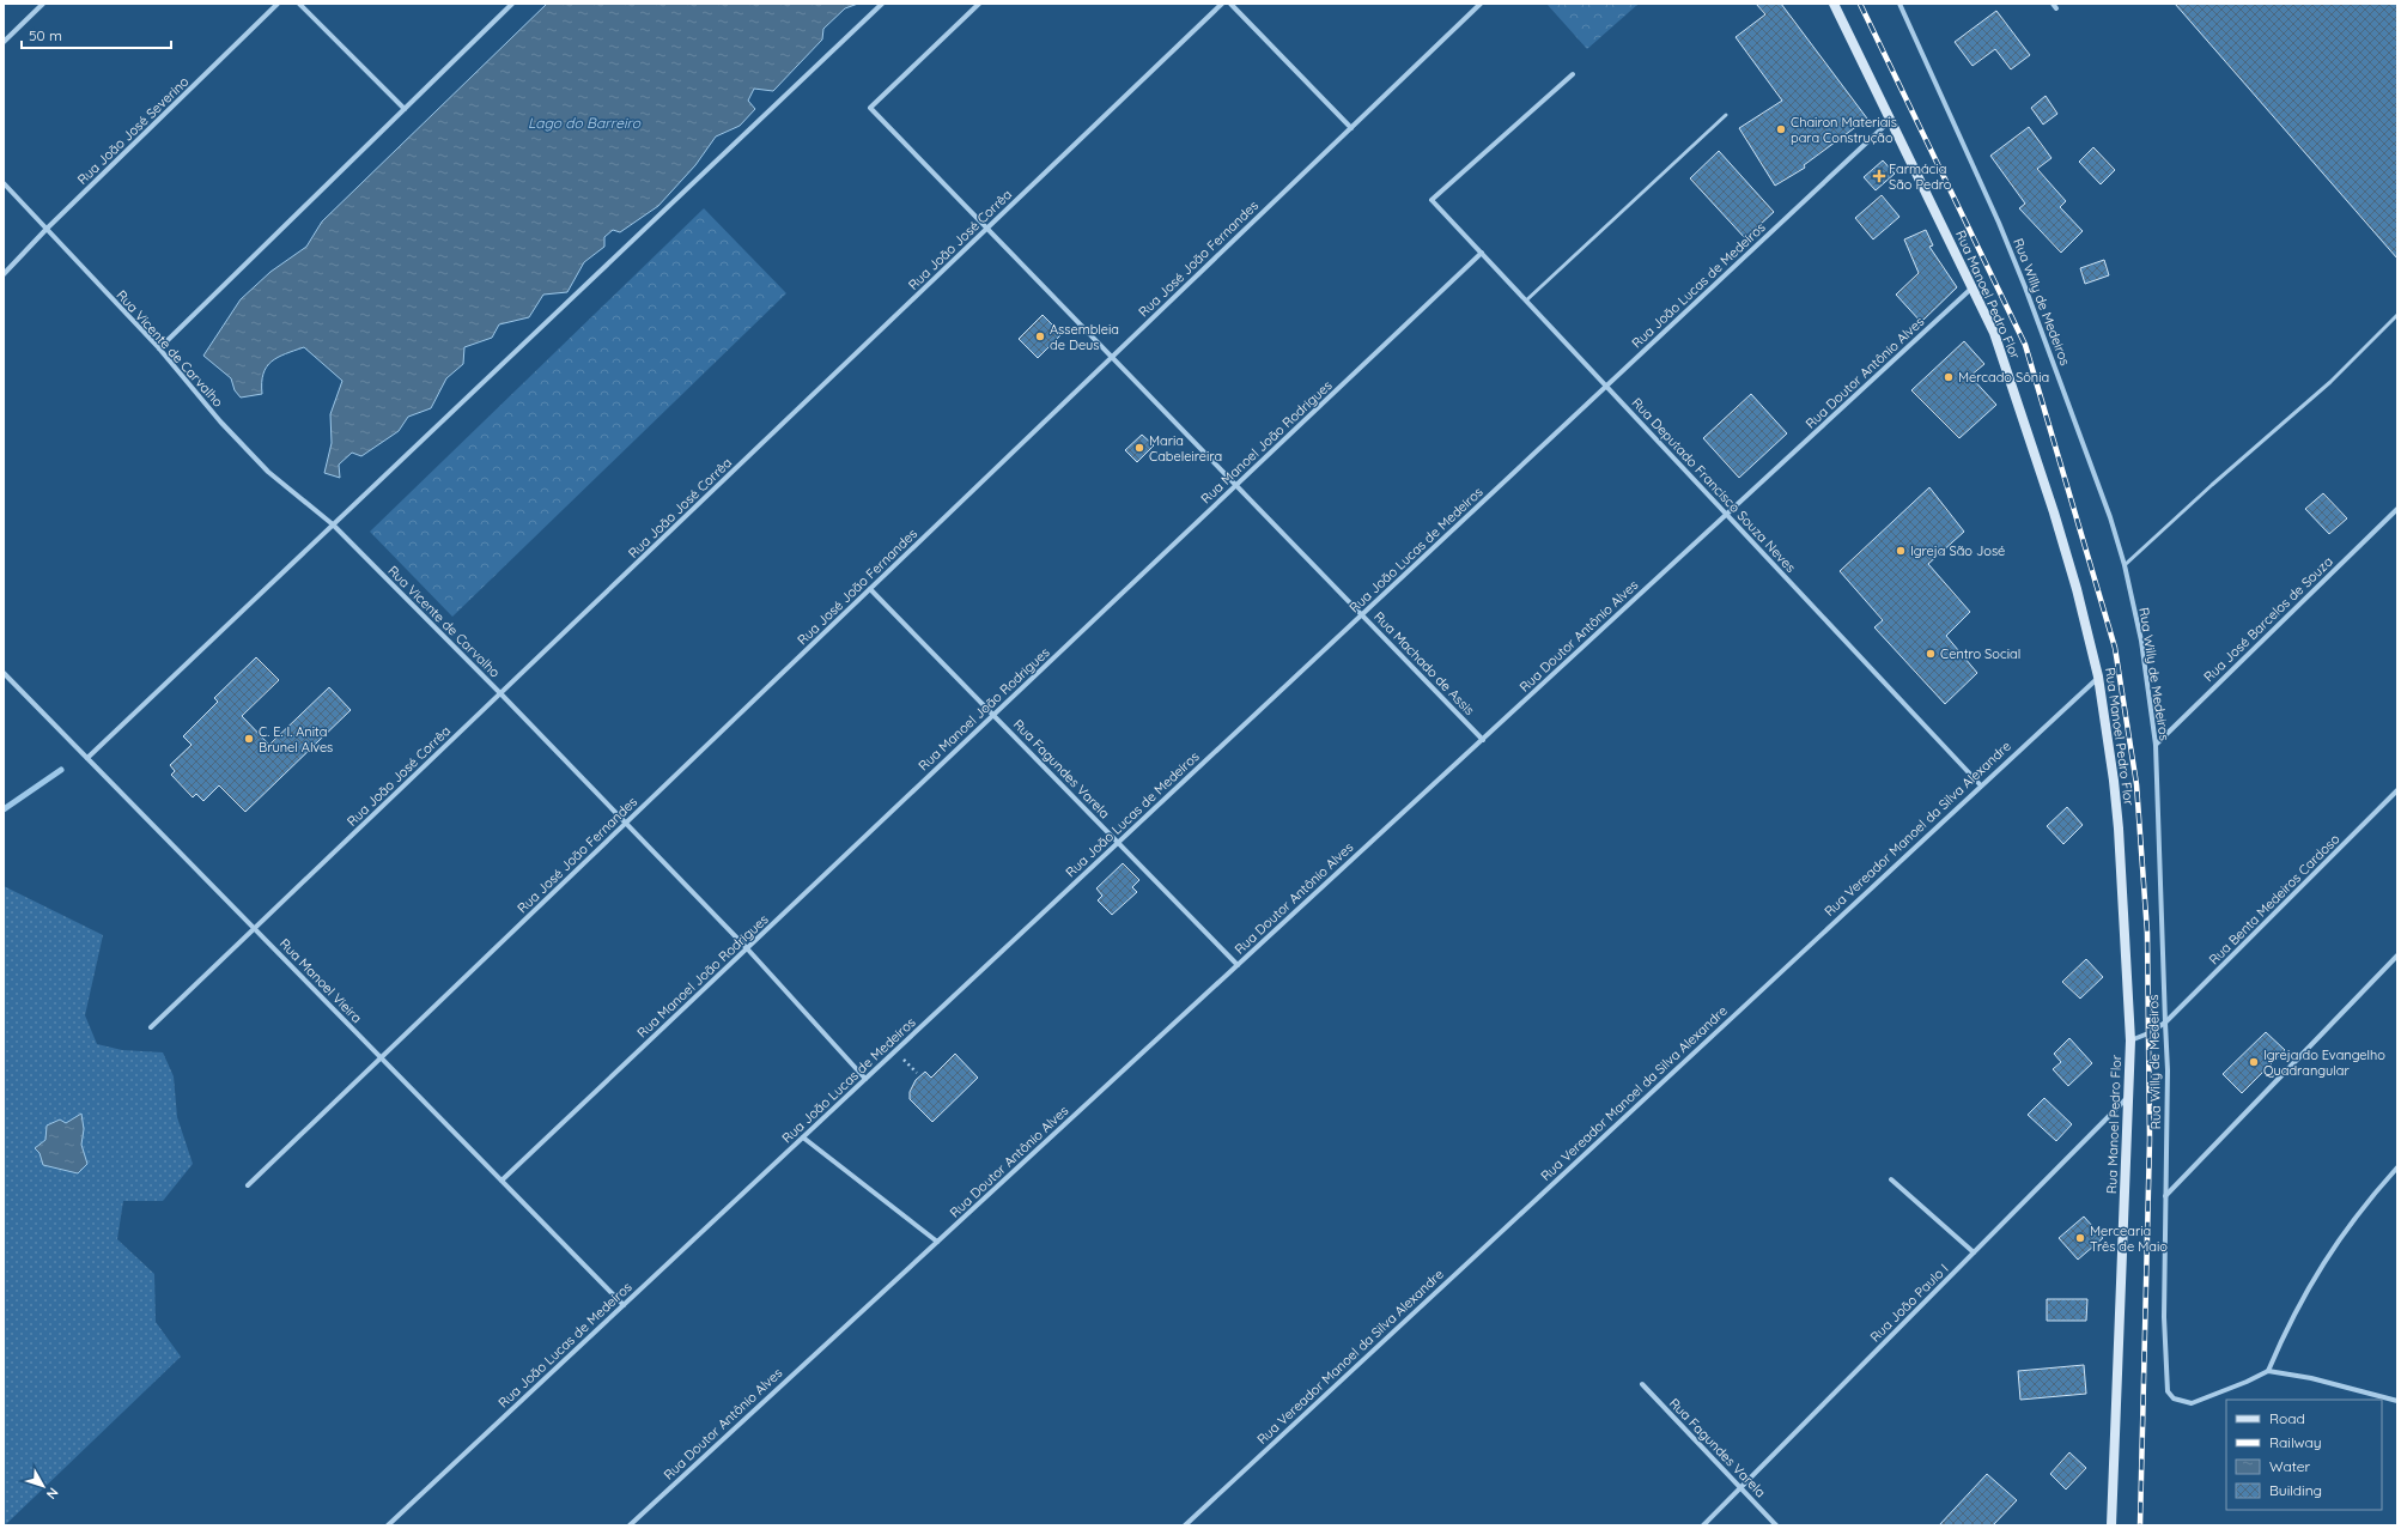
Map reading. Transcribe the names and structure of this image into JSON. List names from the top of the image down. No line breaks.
{"streets":{"main road":["Rua Manoel Pedro Flor"],"street":["Rua João José Severino","Rua João José Corrêa","Rua José João Fernandes","Rua João Lucas de Medeiros","Rua Willy de Medeiros","Rua Vicente de Carvalho","Rua Doutor Antônio Alves","Rua Manoel João Rodrigues","Rua Deputado Francisco Souza Neves","Rua José Barcelos de Souza","Rua Machado de Assis","Rua Fagundes Varela","Rua Vereador Manoel da Silva Alexandre","Rua Benta Medeiros Cardoso","Rua Manoel Vieira","Rua João Paulo I"]},"crossings":[["Rua João José Severino","Rua Vicente de Carvalho"],["Rua João José Corrêa","Rua Vicente de Carvalho"],["Rua João José Corrêa","Rua Machado de Assis"],["Rua João José Corrêa","Rua Manoel Vieira"],["Rua José João Fernandes","Rua Vicente de Carvalho"],["Rua José João Fernandes","Rua Machado de Assis"],["Rua José João Fernandes","Rua Fagundes Varela"],["Rua José João Fernandes","Rua Manoel Vieira"],["Rua João Lucas de Medeiros","Rua Manoel Pedro Flor"],["Rua João Lucas de Medeiros","Rua Vicente de Carvalho"],["Rua João Lucas de Medeiros","Rua Deputado Francisco Souza Neves"],["Rua João Lucas de Medeiros","Rua Machado de Assis"],["Rua João Lucas de Medeiros","Rua Fagundes Varela"],["Rua João Lucas de Medeiros","Rua Manoel Vieira"],["Rua Manoel Pedro Flor","Rua Doutor Antônio Alves"],["Rua Manoel Pedro Flor","Rua Vereador Manoel da Silva Alexandre"],["Rua Manoel Pedro Flor","Rua Benta Medeiros Cardoso"],["Rua Manoel Pedro Flor","Rua João Paulo I"],["Rua Willy de Medeiros","Rua José Barcelos de Souza"],["Rua Willy de Medeiros","Rua Benta Medeiros Cardoso"],["Rua Vicente de Carvalho","Rua Manoel João Rodrigues"],["Rua Doutor Antônio Alves","Rua Deputado Francisco Souza Neves"],["Rua Doutor Antônio Alves","Rua Machado de Assis"],["Rua Doutor Antônio Alves","Rua Fagundes Varela"],["Rua Manoel João Rodrigues","Rua Deputado Francisco Souza Neves"],["Rua Manoel João Rodrigues","Rua Machado de Assis"],["Rua Manoel João Rodrigues","Rua Fagundes Varela"],["Rua Manoel João Rodrigues","Rua Manoel Vieira"],["Rua Deputado Francisco Souza Neves","Rua Vereador Manoel da Silva Alexandre"],["Rua Fagundes Varela","Rua João Paulo I"]],"water":["Lago do Barreiro"],"places":{"other":["Chairon Materiais para Construção","Assembleia de Deus","Mercado Sônia","Maria Cabeleireira","Igreja São José","Centro Social","C. E. I. Anita Brunel Alves","Igreja do Evangelho Quadrangular","Mercearia Três de Maio"],"health":["Farmácia São Pedro"]},"legend":["Road","Railway","Water","Building"],"scale_bar":"50 m","north":"bottom right"}
